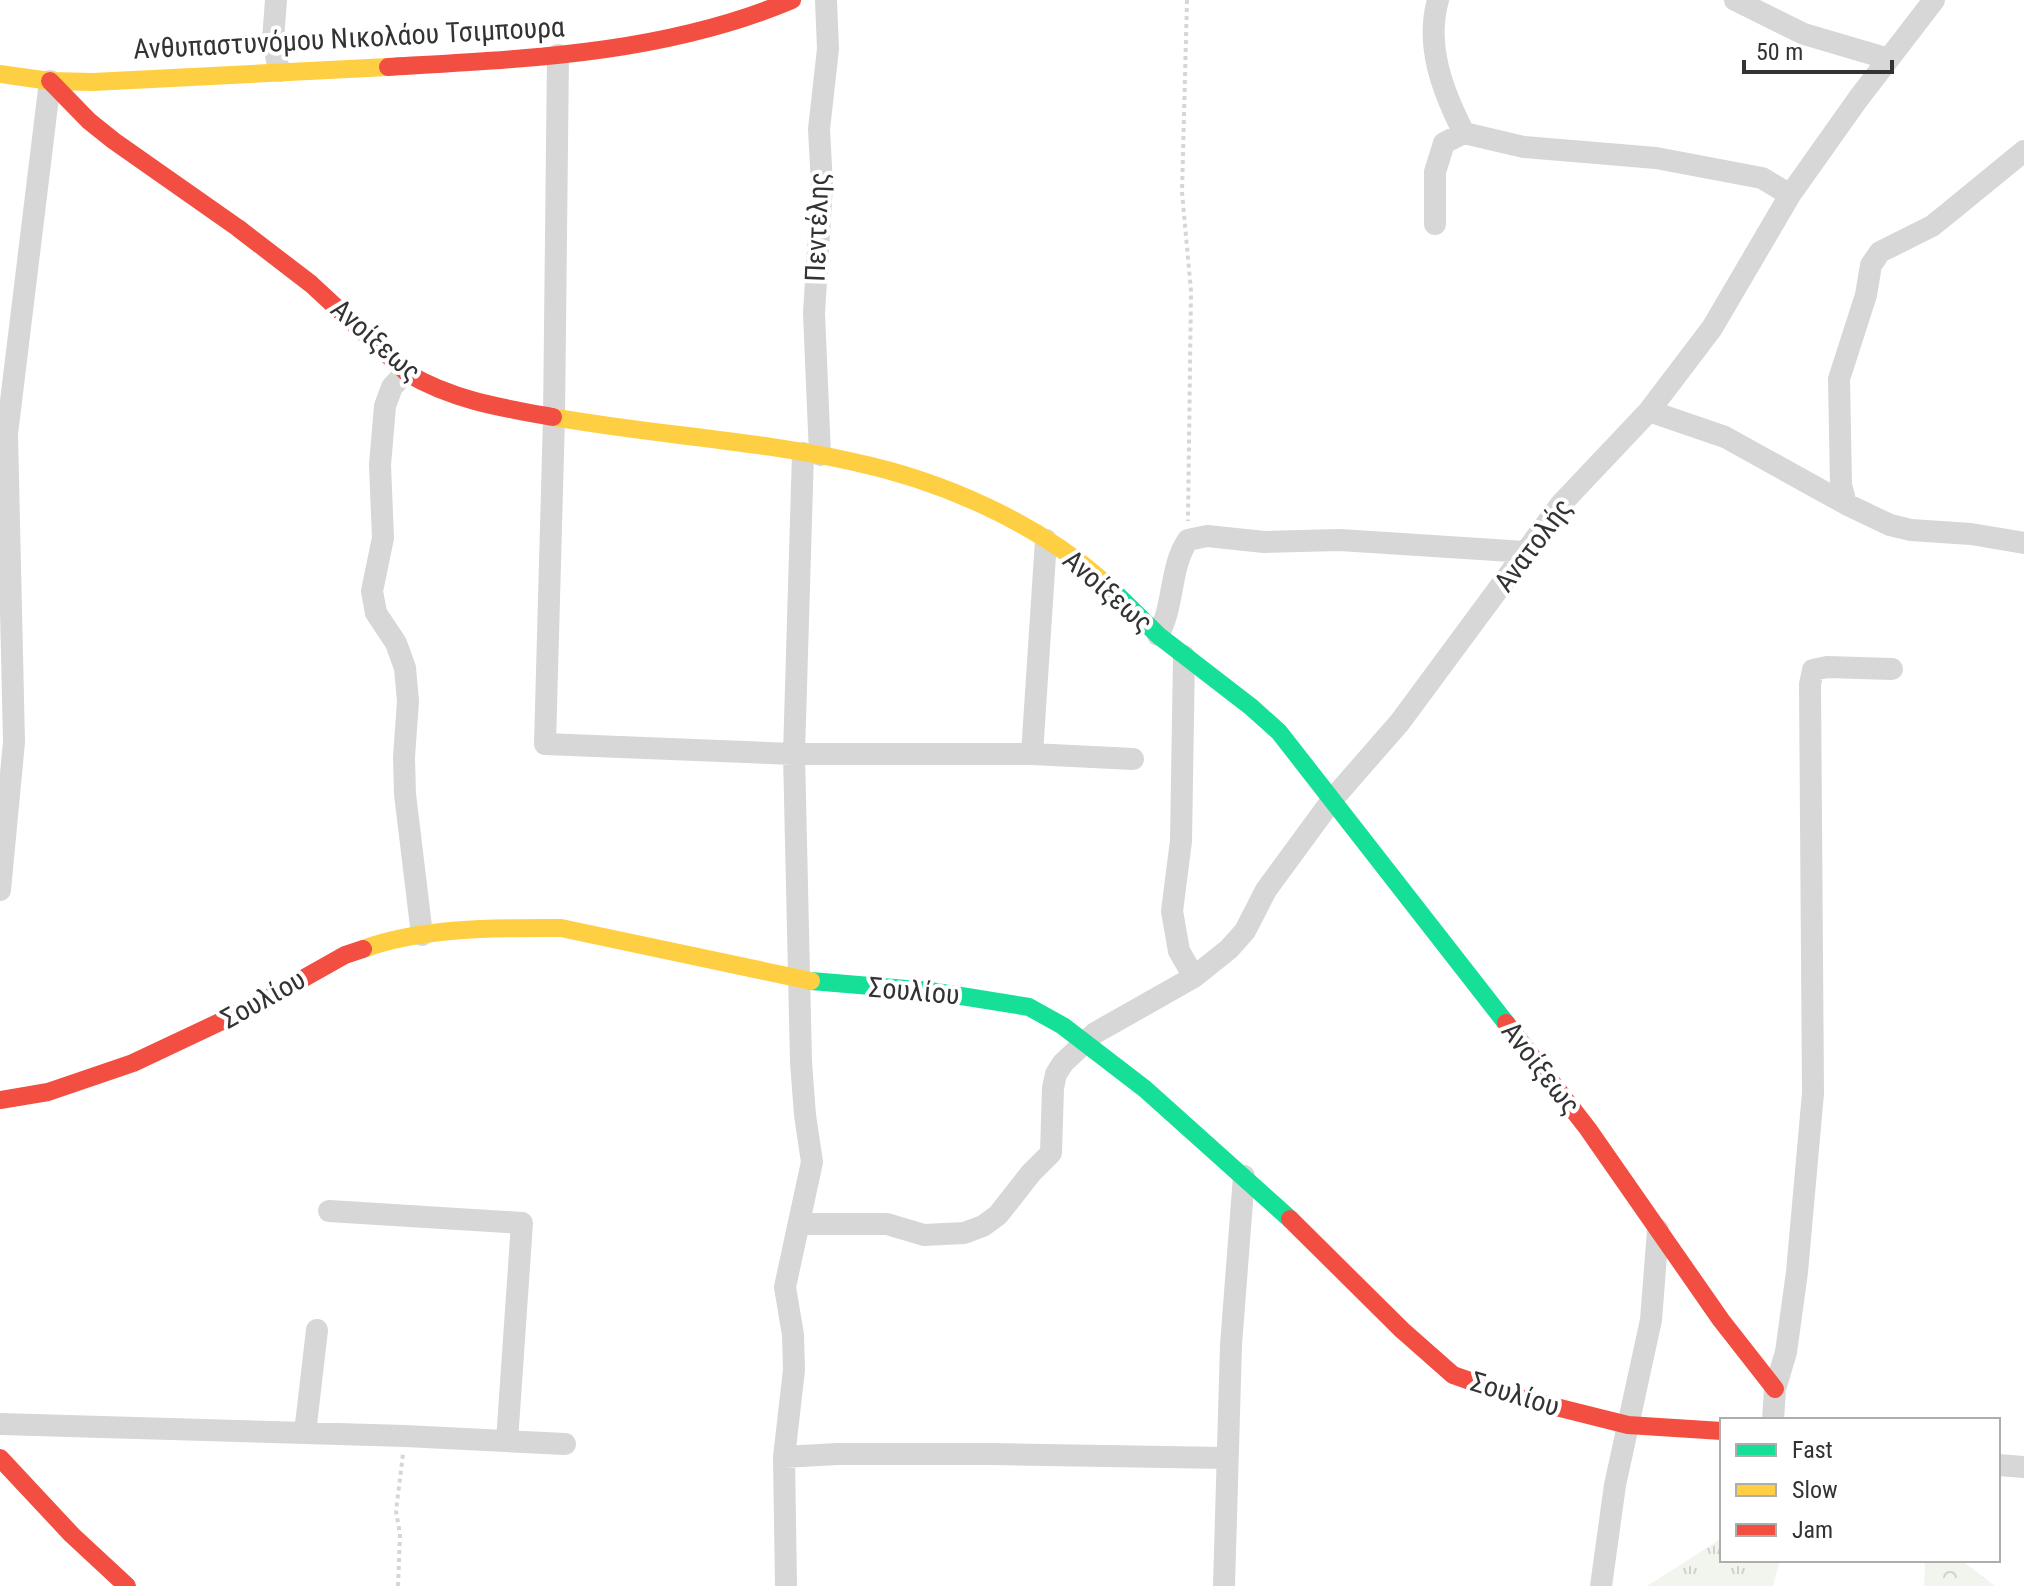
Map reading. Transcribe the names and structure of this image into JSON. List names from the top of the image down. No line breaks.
{"streets":{"street":["Ανθυπαστυνόμου Νικολάου Τσιμπουρα","Πεντέλης","Ανοίξεως","Ανατολής","Σουλίου"]},"crossings":[["Ανθυπαστυνόμου Νικολάου Τσιμπουρα","Ανοίξεως"],["Πεντέλης","Ανοίξεως"],["Πεντέλης","Ανατολής"],["Πεντέλης","Σουλίου"],["Ανοίξεως","Ανατολής"],["Ανατολής","Σουλίου"]],"legend":["Fast","Slow","Jam"],"scale_bar":"50 m"}
